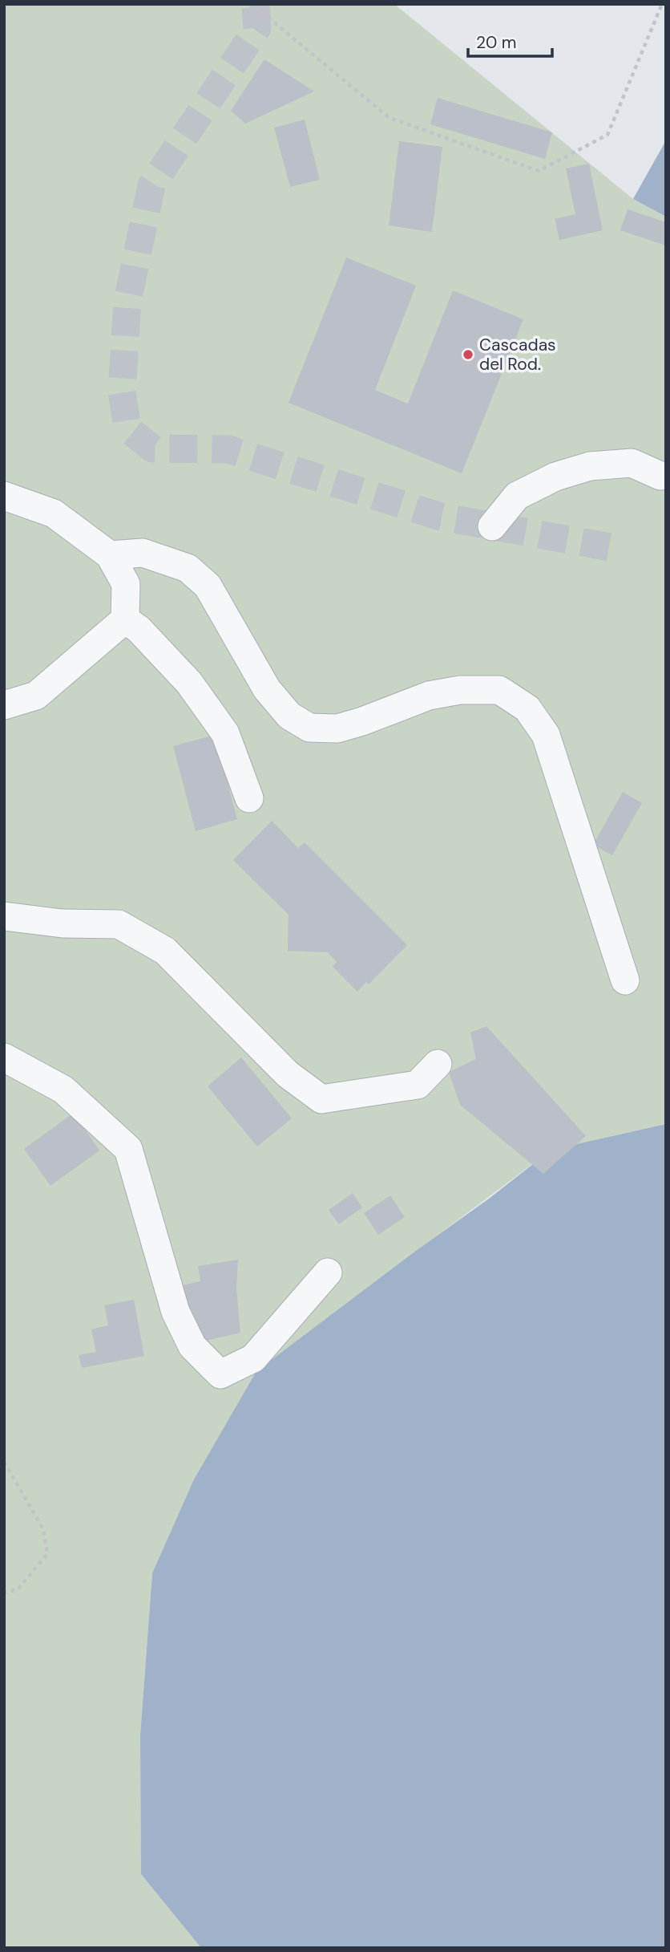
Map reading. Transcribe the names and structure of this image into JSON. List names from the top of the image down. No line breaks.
{"places":["Cascadas del Rod."],"scale_bar":"20 m"}
